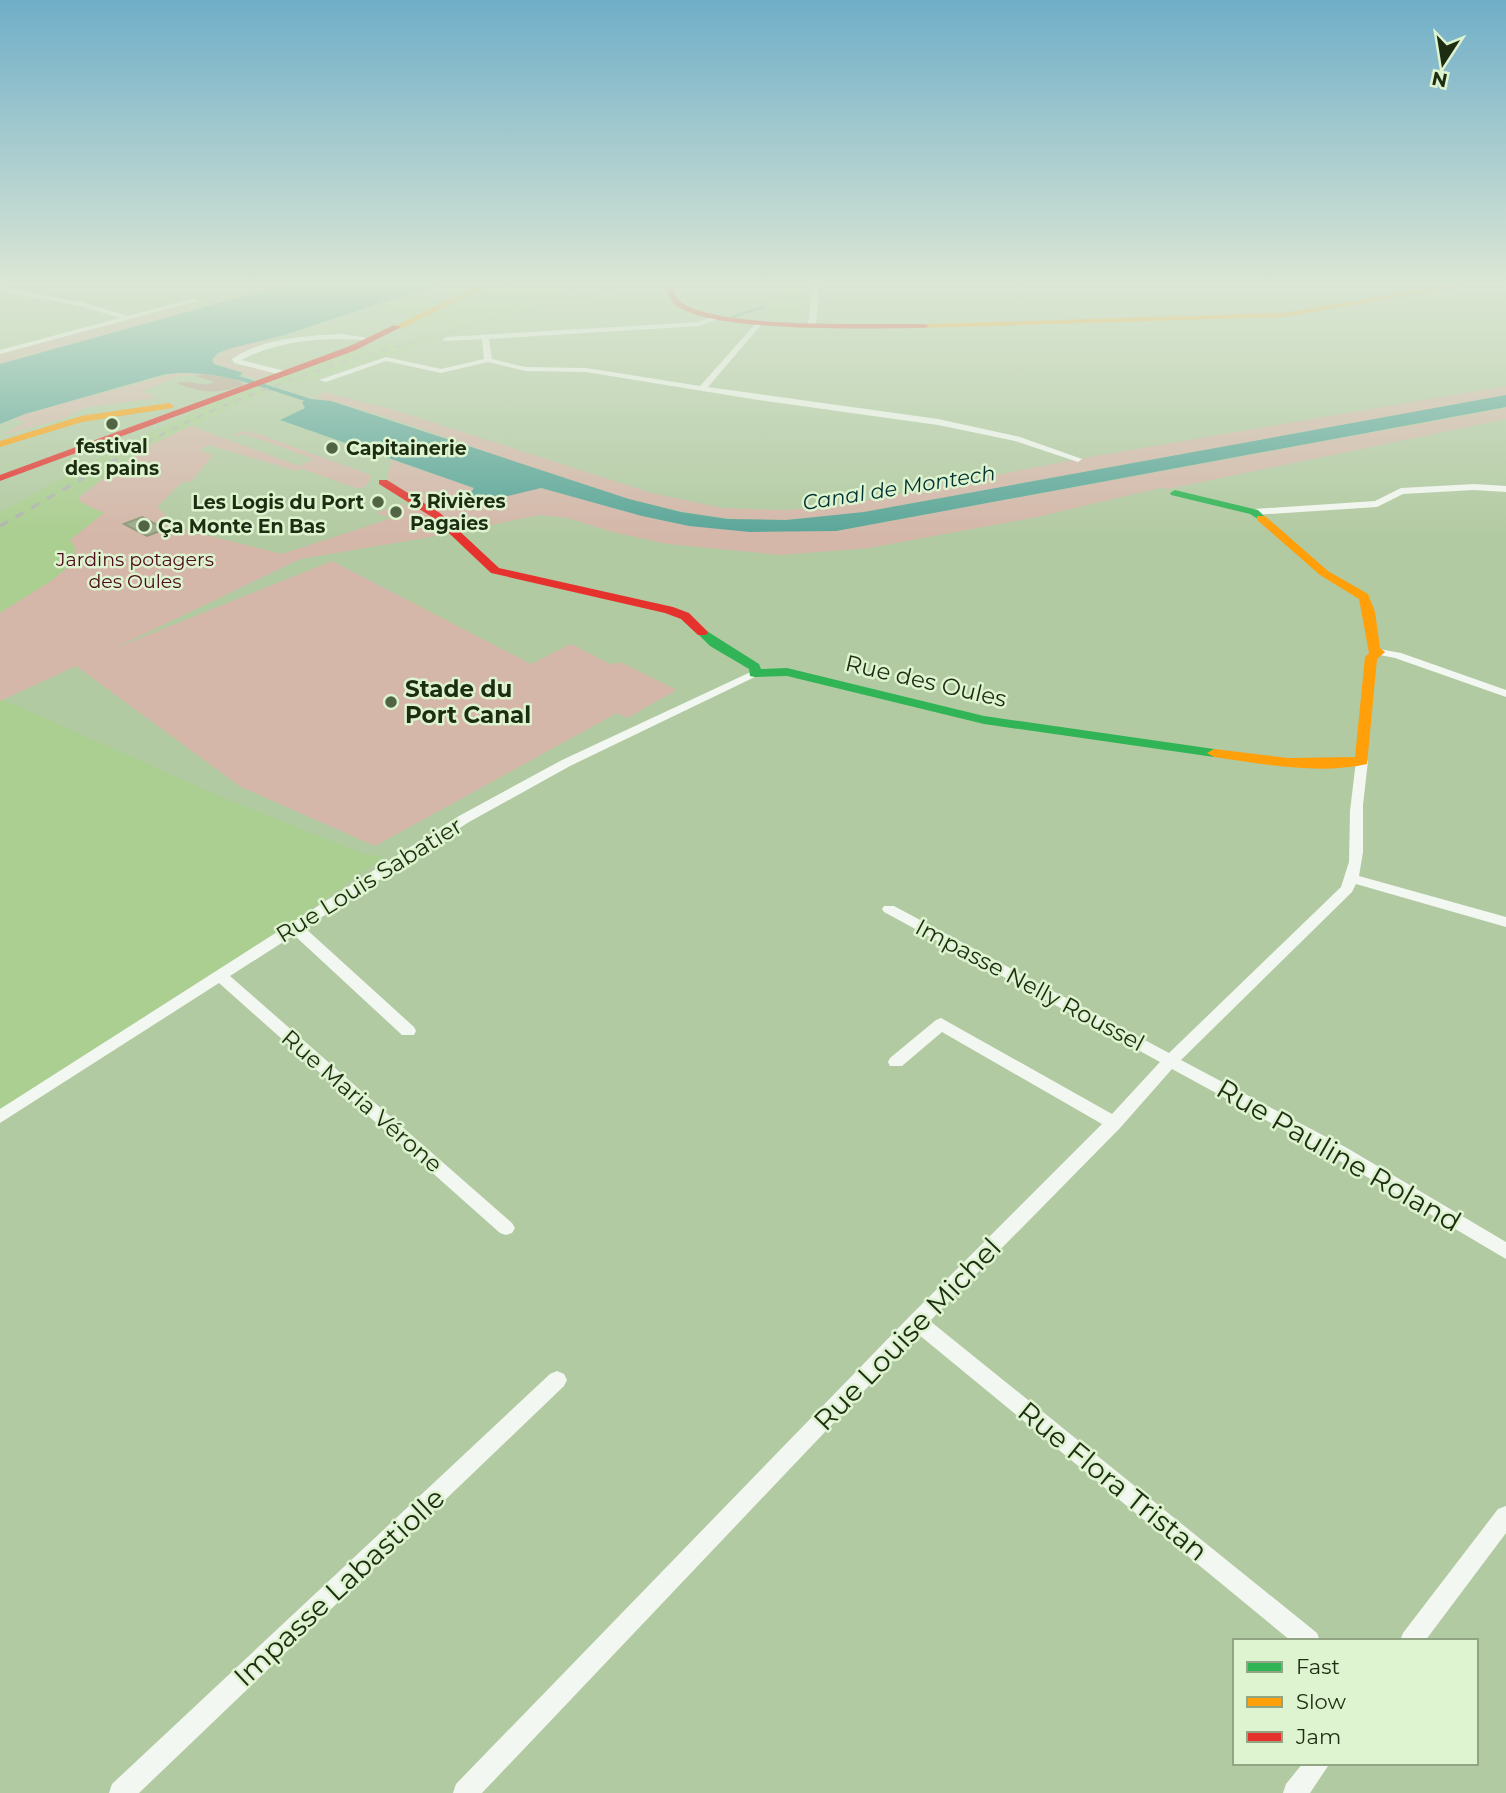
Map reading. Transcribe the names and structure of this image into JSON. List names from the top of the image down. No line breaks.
{"streets":{"main road":["Rue des Oules"],"street":["Rue Louis Sabatier","Impasse Nelly Roussel","Rue Maria Vérone","Rue Pauline Roland","Rue Louise Michel","Rue Flora Tristan","Impasse Labastiolle"]},"crossings":[["Rue des Oules","Rue Louis Sabatier"],["Rue Louis Sabatier","Rue Maria Vérone"],["Impasse Nelly Roussel","Rue Pauline Roland"],["Impasse Nelly Roussel","Rue Louise Michel"],["Rue Pauline Roland","Rue Louise Michel"],["Rue Louise Michel","Rue Flora Tristan"]],"water":["Canal de Montech"],"parks":["Jardins potagers des Oules"],"places":["festival des pains","Capitainerie","Les Logis du Port","3 Rivières Pagaies","Ça Monte En Bas","Stade du Port Canal"],"legend":["Fast","Slow","Jam"],"north":"bottom"}
